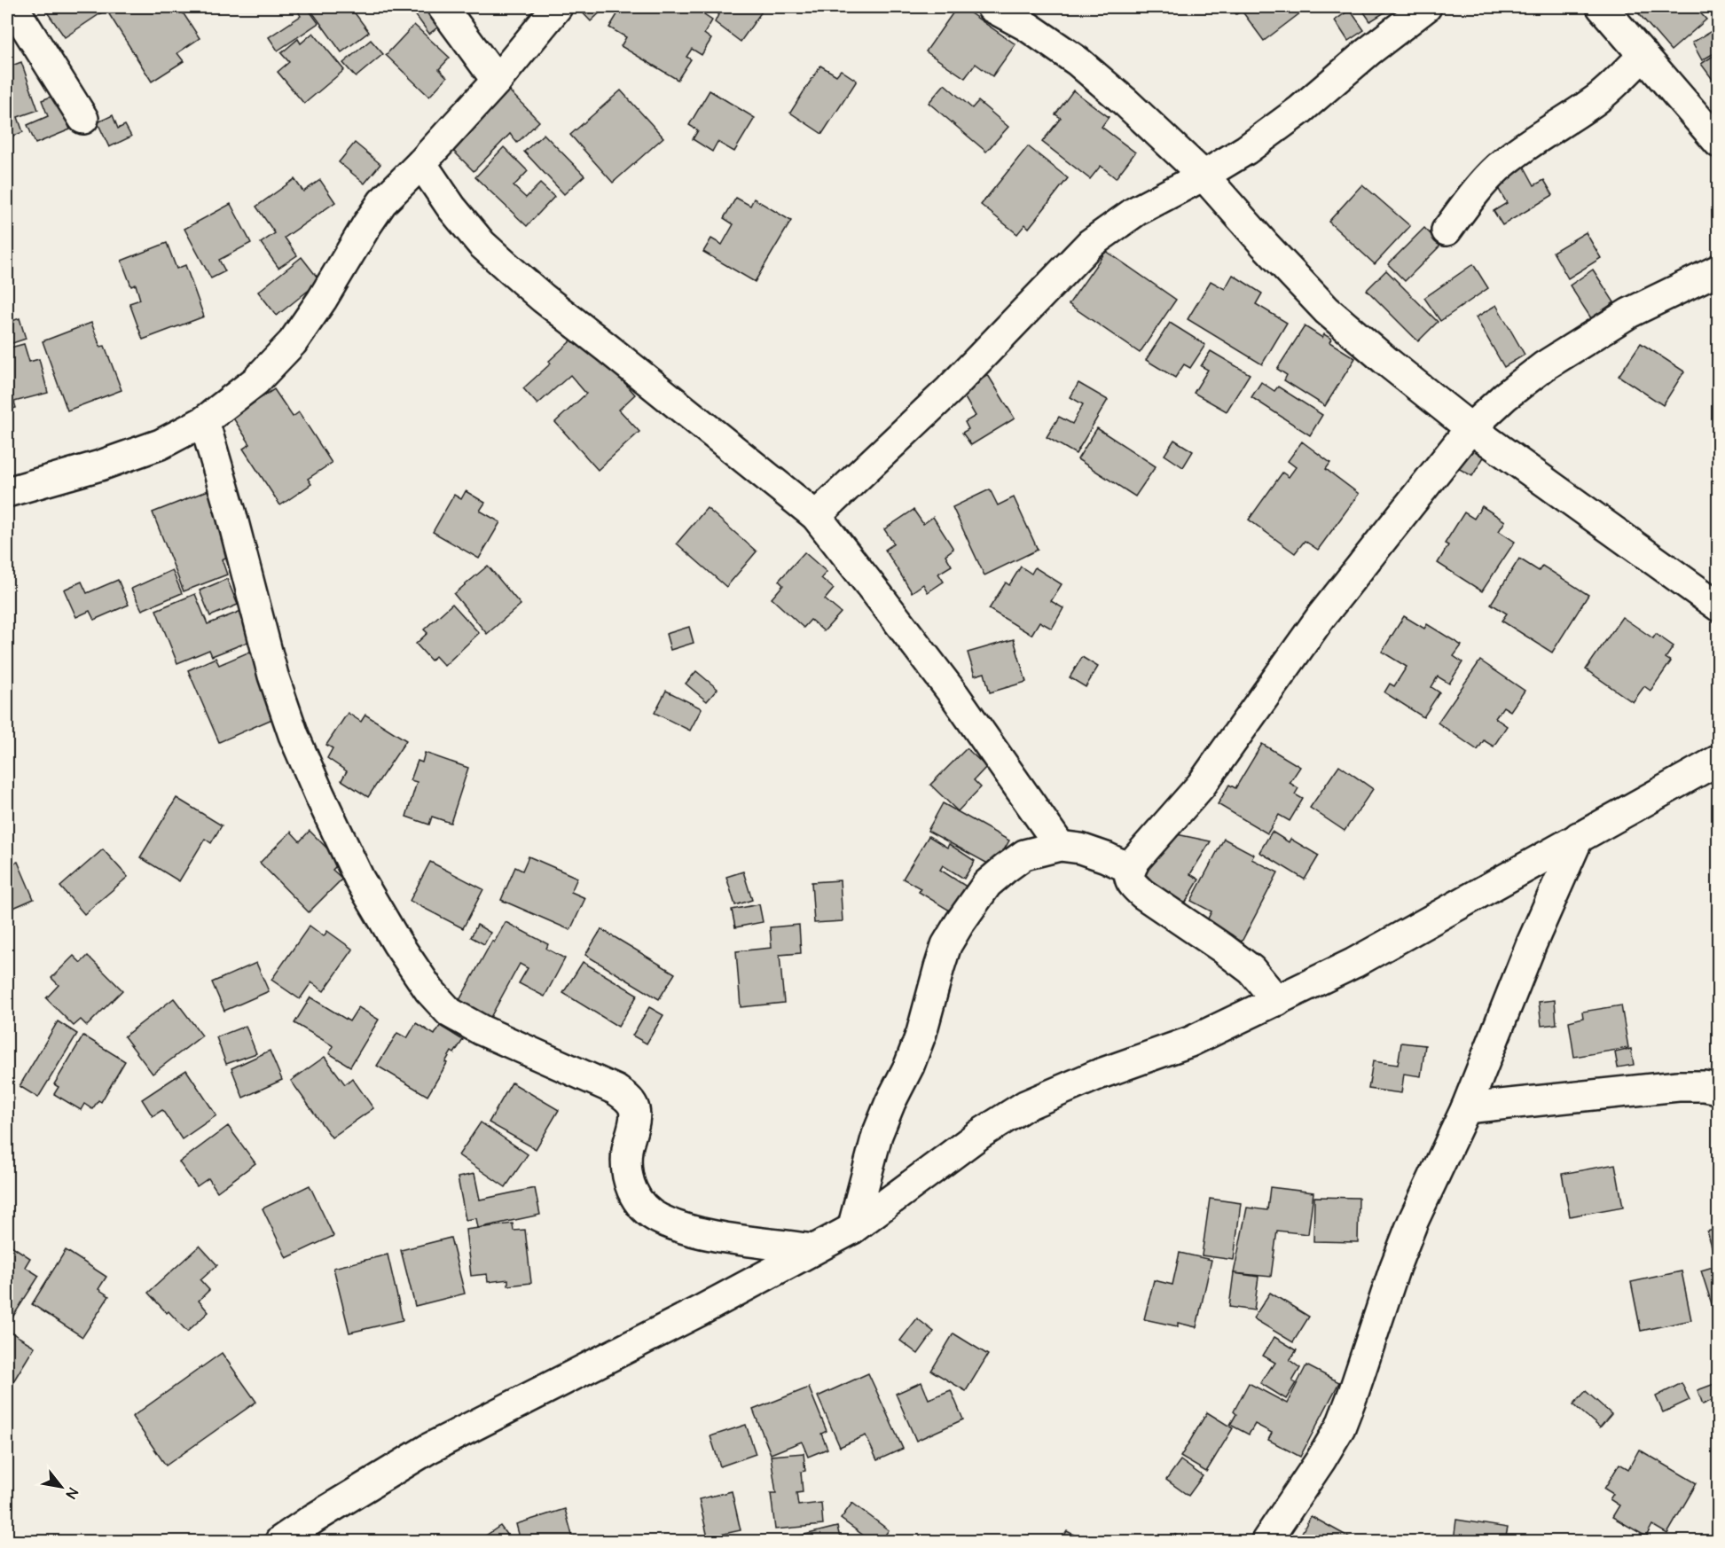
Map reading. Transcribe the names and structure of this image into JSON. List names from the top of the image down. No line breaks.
{"north":"bottom right"}
